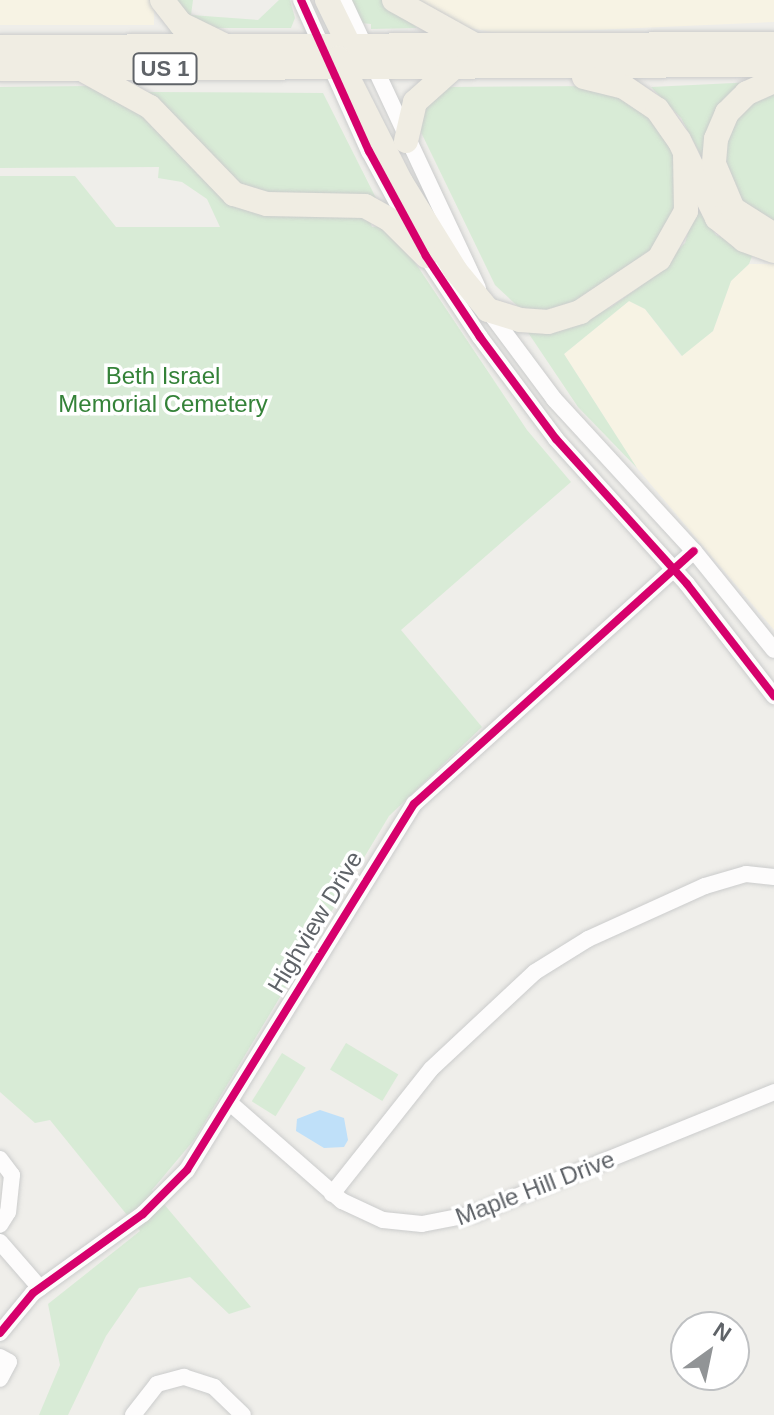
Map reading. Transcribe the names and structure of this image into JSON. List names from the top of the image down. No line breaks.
{"streets":{"highway":["US 1"],"street":["Highview Drive","Maple Hill Drive"]},"crossings":[["Highview Drive","Maple Hill Drive"]],"parks":["Beth Israel Memorial Cemetery"],"north":"top right"}
